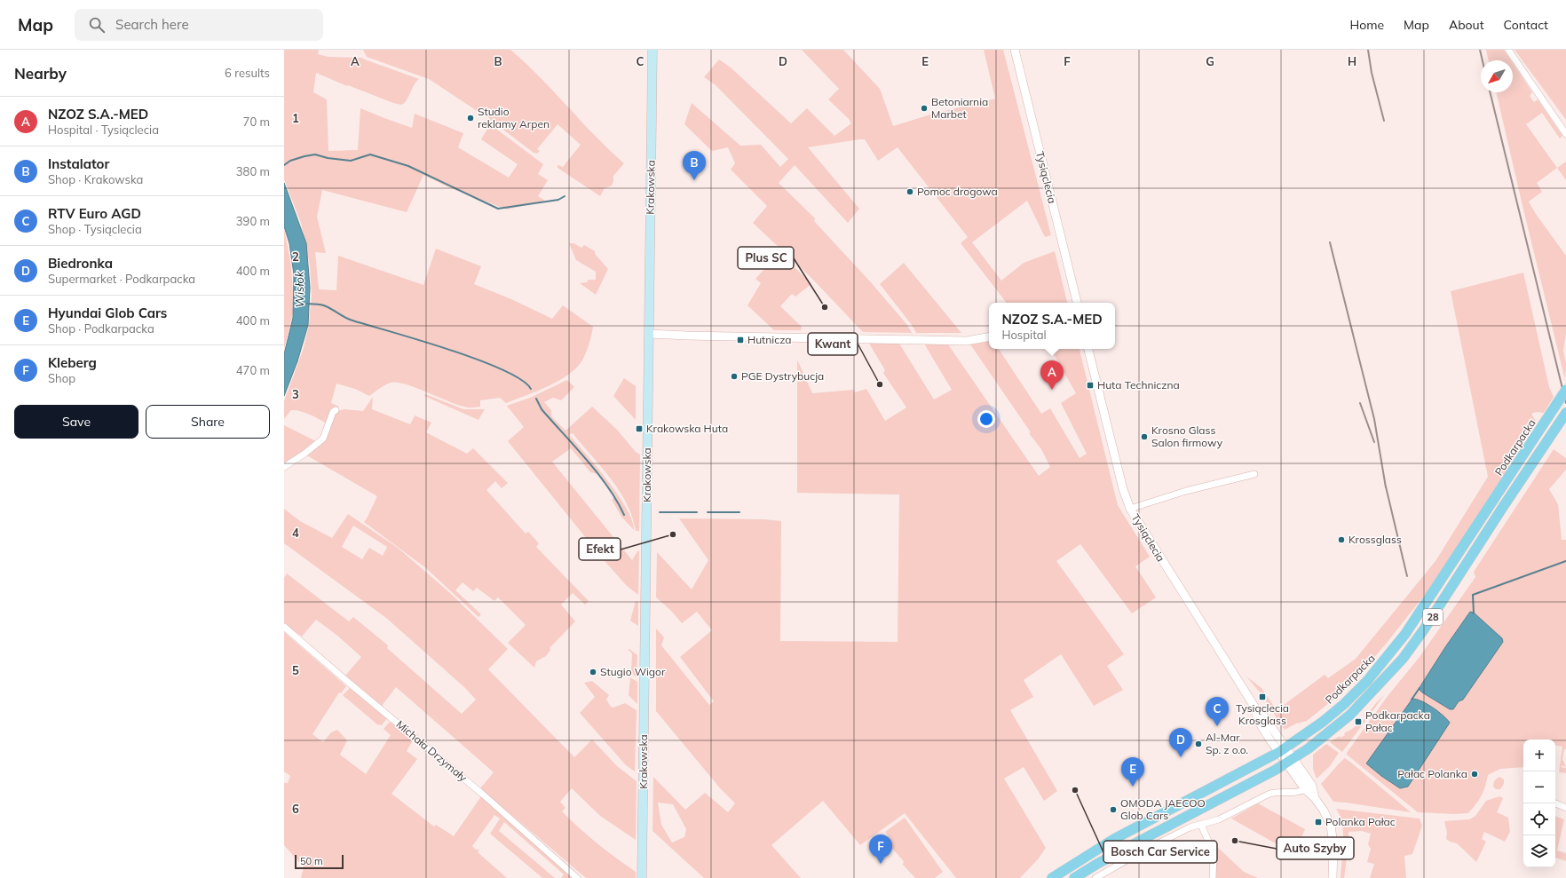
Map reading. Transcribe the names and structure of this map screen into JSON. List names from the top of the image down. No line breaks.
{"streets":{"main road":["Krakowska","Podkarpacka","28"],"street":["Tysiąclecia","Michała Drzymały"]},"crossings":[["Tysiąclecia","Podkarpacka"]],"water":["Wisłok"],"places":{"other":["Betoniarnia Marbet","Studio reklamy Arpen","Pomoc drogowa","Plus SC","PGE Dystrybucja","Kwant","Krosno Glass Salon firmowy","Efekt","Krossglass","Stugio Wigor","Al-Mar Sp. z o.o.","Pałac Polanka","Bosch Car Service","OMODA JAECOO Glob Cars","Auto Szyby"],"transit":["Hutnicza","Huta Techniczna","Krakowska Huta","Tysiąclecia Krosglass","Podkarpacka Pałac","Polanka Pałac"]},"scale_bar":"50 m","north":"bottom left","page":{"header":"Map","search":"Search here","nav":["Home","Map","About","Contact"],"heading":["Nearby","6 results"],"list":[{"mark":"A","name":"NZOZ S.A.-MED","note":"Hospital · Tysiąclecia","value":"70 m"},{"mark":"B","name":"Instalator","note":"Shop · Krakowska","value":"380 m"},{"mark":"C","name":"RTV Euro AGD","note":"Shop · Tysiąclecia","value":"390 m"},{"mark":"D","name":"Biedronka","note":"Supermarket · Podkarpacka","value":"400 m"},{"mark":"E","name":"Hyundai Glob Cars","note":"Shop · Podkarpacka","value":"400 m"},{"mark":"F","name":"Kleberg","note":"Shop","value":"470 m"}],"pins":["B","A","C","D","E","F"],"popup":["NZOZ S.A.-MED","Hospital"],"buttons":["Save","Share"],"map_buttons":["+","−"],"scale":"50 m"},"grid":{"columns":["A","B","C","D","E","F","G","H"],"rows":["1","2","3","4","5","6"]}}
